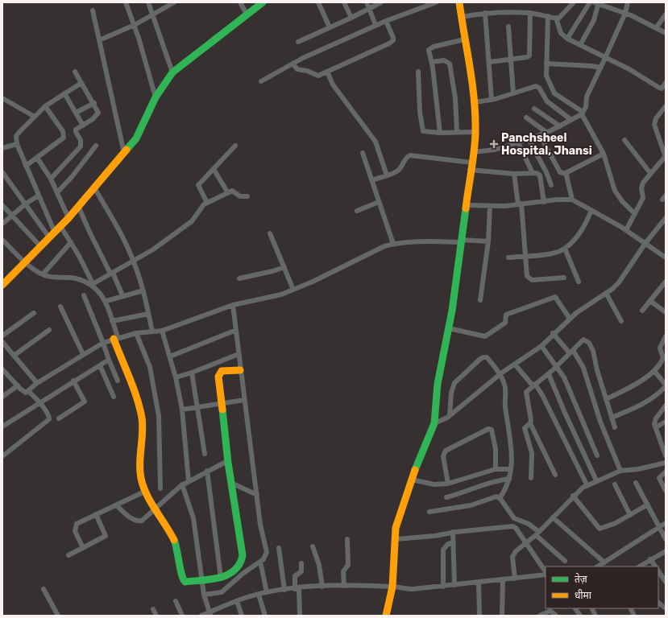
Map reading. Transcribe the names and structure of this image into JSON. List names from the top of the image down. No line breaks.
{"places":{"health":["Panchsheel Hospital, Jhansi"]},"legend":["तेज़","धीमा"]}
